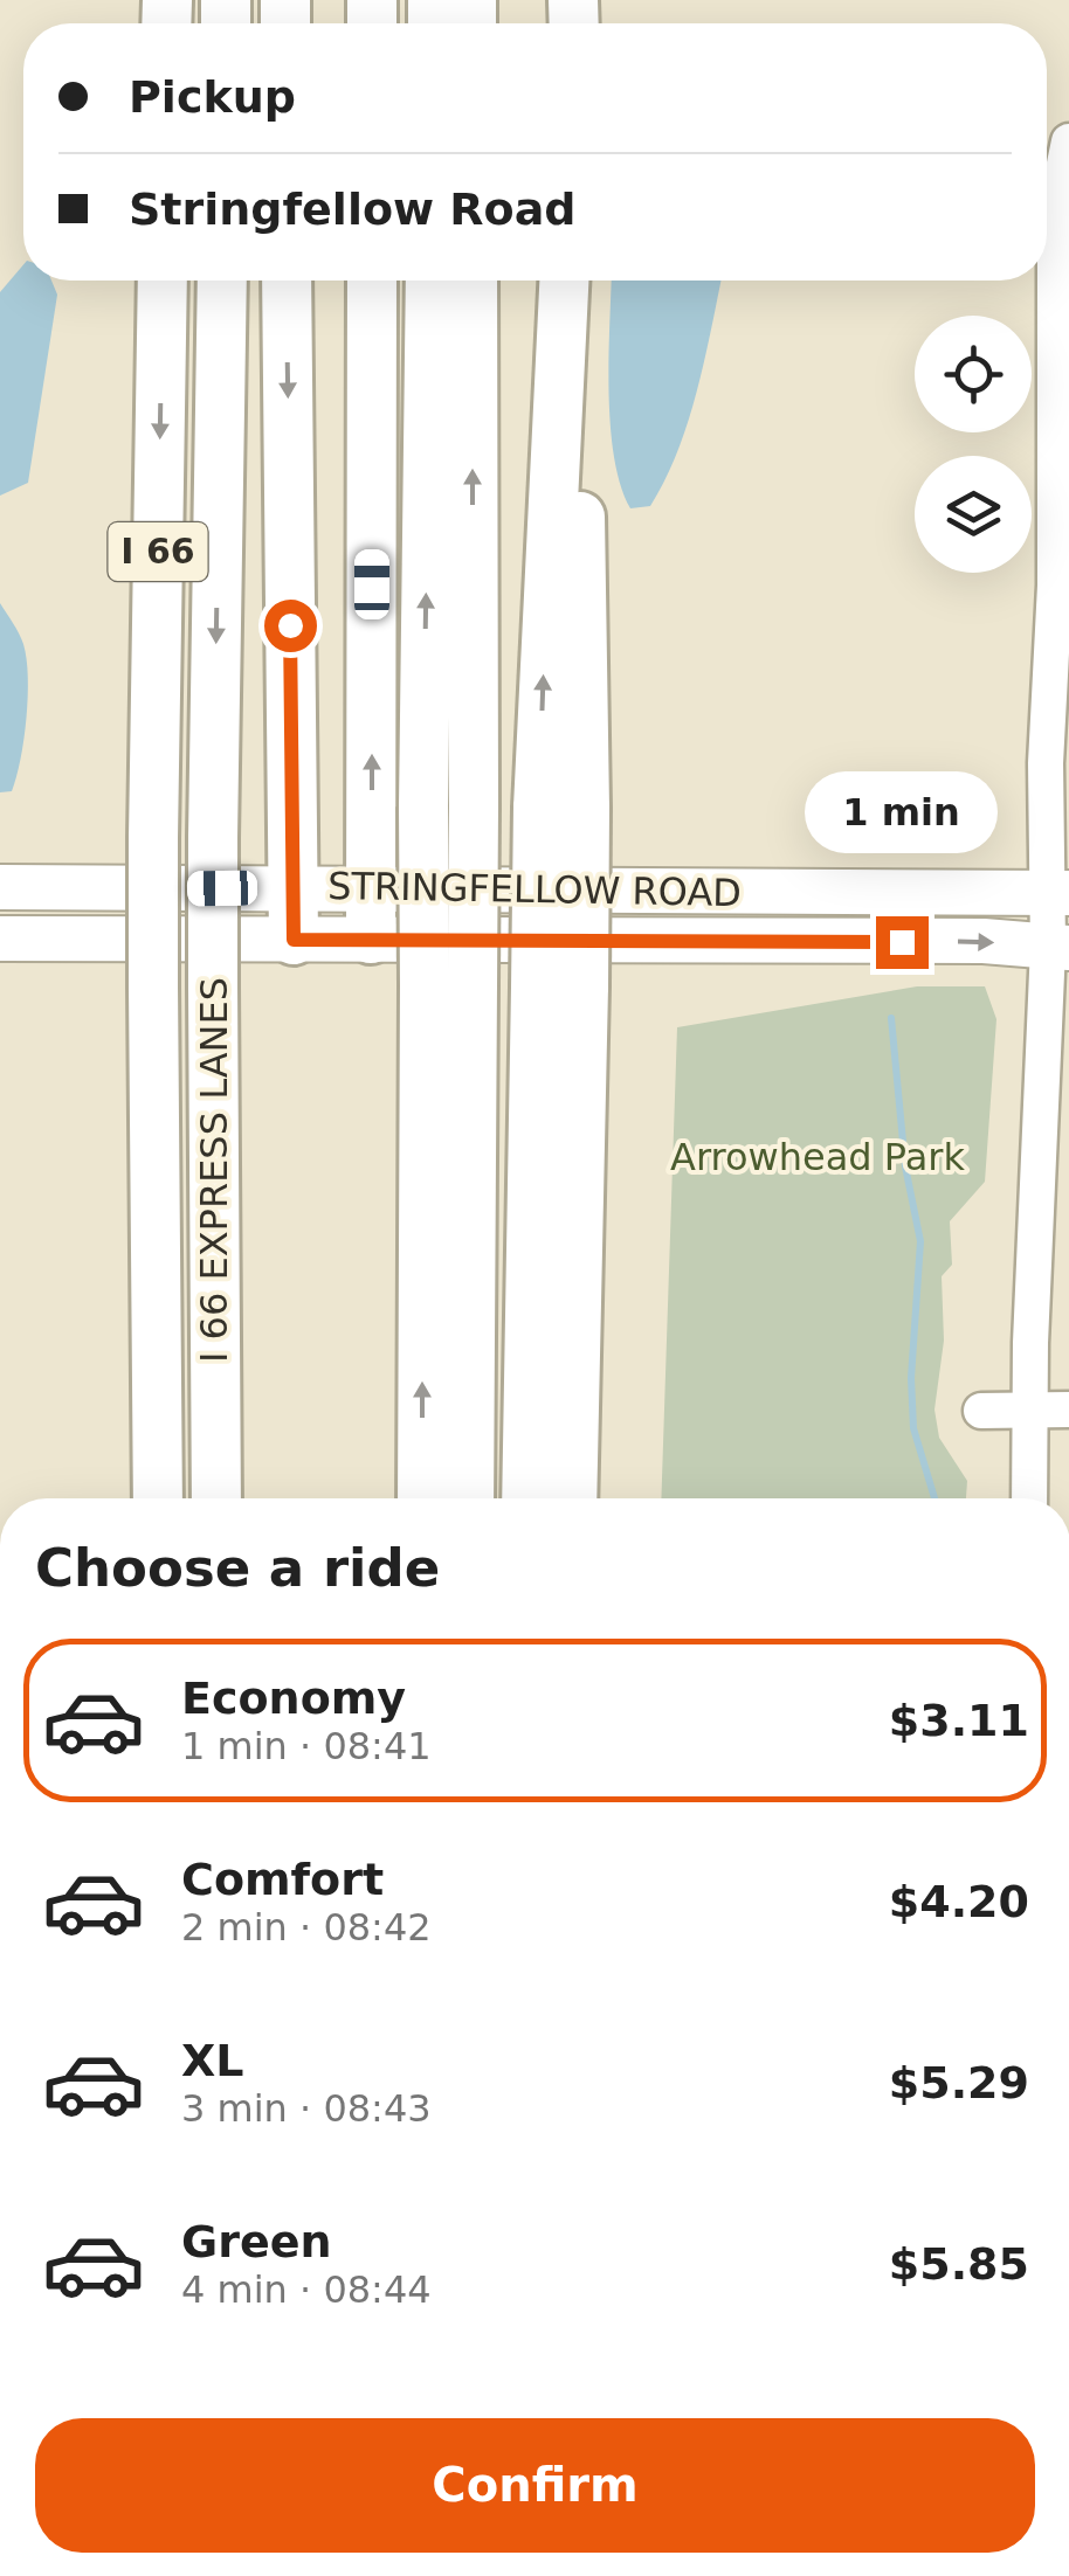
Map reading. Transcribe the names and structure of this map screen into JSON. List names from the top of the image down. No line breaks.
{"streets":{"highway":["I 66","I 66 EXPRESS LANES"],"main road":["STRINGFELLOW ROAD"]},"parks":["Arrowhead Park"],"page":{"banner":["Pickup","Stringfellow Road"],"bubble":"1 min","heading":"Choose a ride","list":[{"name":"Economy","note":"1 min · 08:41","value":"$3.11"},{"name":"Comfort","note":"2 min · 08:42","value":"$4.20"},{"name":"XL","note":"3 min · 08:43","value":"$5.29"},{"name":"Green","note":"4 min · 08:44","value":"$5.85"}],"buttons":"Confirm"}}
